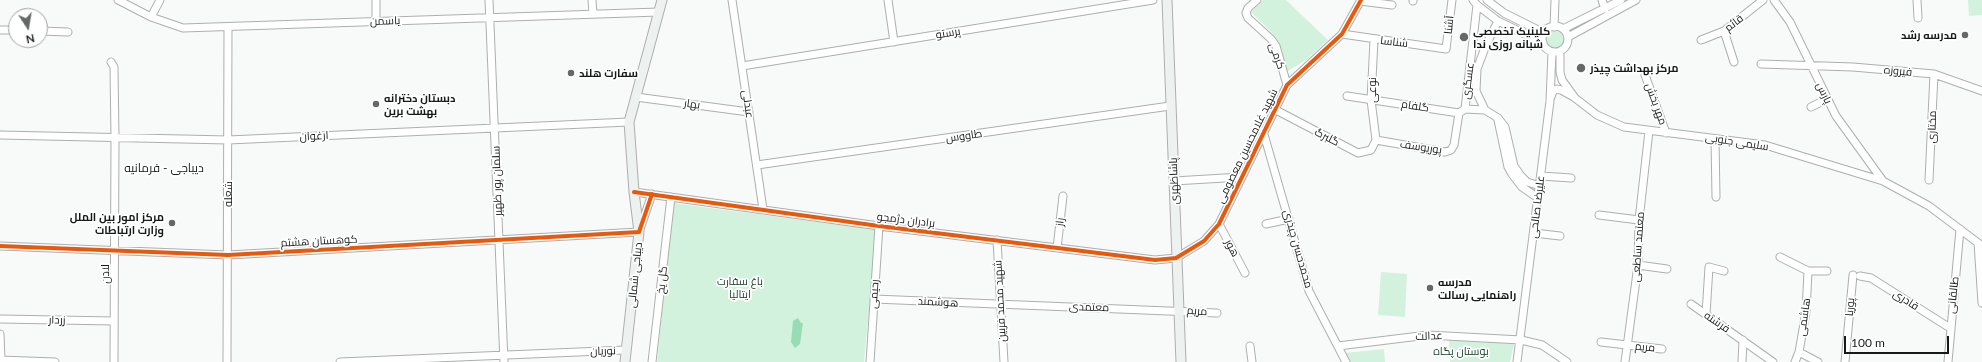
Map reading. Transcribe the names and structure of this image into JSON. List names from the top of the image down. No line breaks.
{"streets":{"main road":["پاشاظهری","دیباجی شمالی"],"street":["یاسمن","قائم","آشنا","پرستو","شناسا","کرمی","فیروزه","عسگری","نوعی","پارس","بهار","عبدلی","مهر بخش","گلفام","مختاری","ارغوان","طاووس","گلبرگ","سلیمی جنوبی","شهید غلامحسین معصومی","پوریوسف","سلمان پور ظهیر","شعله","علیرضا صالحی","برادران دژمجو","راز","کوهستان هشتم","معتمد ساطعی","هور","محمدحسن چیذری","لادن","گل یخ","رحیمی","طالقانی","قادری","شهید محمد فربین","هوشمند","معتمدی","پوریا","مریم","هاشمی","زردار","فرشته","عدالت","نوریان"]},"crossings":[["یاسمن","سلمان پور ظهیر"],["یاسمن","شعله"],["یاسمن","دیباجی شمالی"],["آشنا","شناسا"],["پرستو","عبدلی"],["شناسا","نوعی"],["شناسا","شهید غلامحسین معصومی"],["کرمی","شهید غلامحسین معصومی"],["فیروزه","پارس"],["فیروزه","مختاری"],["عسگری","گلفام"],["عسگری","پوریوسف"],["نوعی","گلفام"],["نوعی","گلبرگ"],["نوعی","پوریوسف"],["پارس","سلیمی جنوبی"],["بهار","عبدلی"],["بهار","دیباجی شمالی"],["عبدلی","طاووس"],["عبدلی","برادران دژمجو"],["مهر بخش","سلیمی جنوبی"],["گلفام","پوریوسف"],["ارغوان","سلمان پور ظهیر"],["ارغوان","شعله"],["ارغوان","لادن"],["ارغوان","دیباجی شمالی"],["طاووس","پاشاظهری"],["گلبرگ","شهید غلامحسین معصومی"],["گلبرگ","پوریوسف"],["سلیمی جنوبی","علیرضا صالحی"],["سلیمی جنوبی","معتمد ساطعی"],["سلیمی جنوبی","طالقانی"],["شهید غلامحسین معصومی","پاشاظهری"],["شهید غلامحسین معصومی","برادران دژمجو"],["شهید غلامحسین معصومی","هور"],["شهید غلامحسین معصومی","محمدحسن چیذری"],["سلمان پور ظهیر","کوهستان هشتم"],["سلمان پور ظهیر","نوریان"],["پاشاظهری","برادران دژمجو"],["پاشاظهری","معتمدی"],["پاشاظهری","مریم"],["شعله","کوهستان هشتم"],["علیرضا صالحی","عدالت"],["برادران دژمجو","راز"],["برادران دژمجو","دیباجی شمالی"],["برادران دژمجو","گل یخ"],["برادران دژمجو","رحیمی"],["برادران دژمجو","شهید محمد فربین"],["کوهستان هشتم","لادن"],["کوهستان هشتم","دیباجی شمالی"],["معتمد ساطعی","مریم"],["محمدحسن چیذری","عدالت"],["لادن","زردار"],["دیباجی شمالی","نوریان"],["رحیمی","هوشمند"],["طالقانی","قادری"],["قادری","پوریا"],["شهید محمد فربین","هوشمند"],["شهید محمد فربین","معتمدی"],["هوشمند","معتمدی"],["معتمدی","مریم"]],"districts":["دیباجی - فرمانیه"],"parks":["باغ سفارت ایتالیا","بوستان پگاه"],"places":["مدرسه رشد","کلینیک تخصصی شبانه روزی ندا","مرکز بهداشت چیذر","سفارت هلند","دبستان دخترانه بهشت برین","مرکز امور بین الملل وزارت ارتباطات","مدرسه راهنمایی رسالت"],"scale_bar":"100 m","north":"bottom"}
